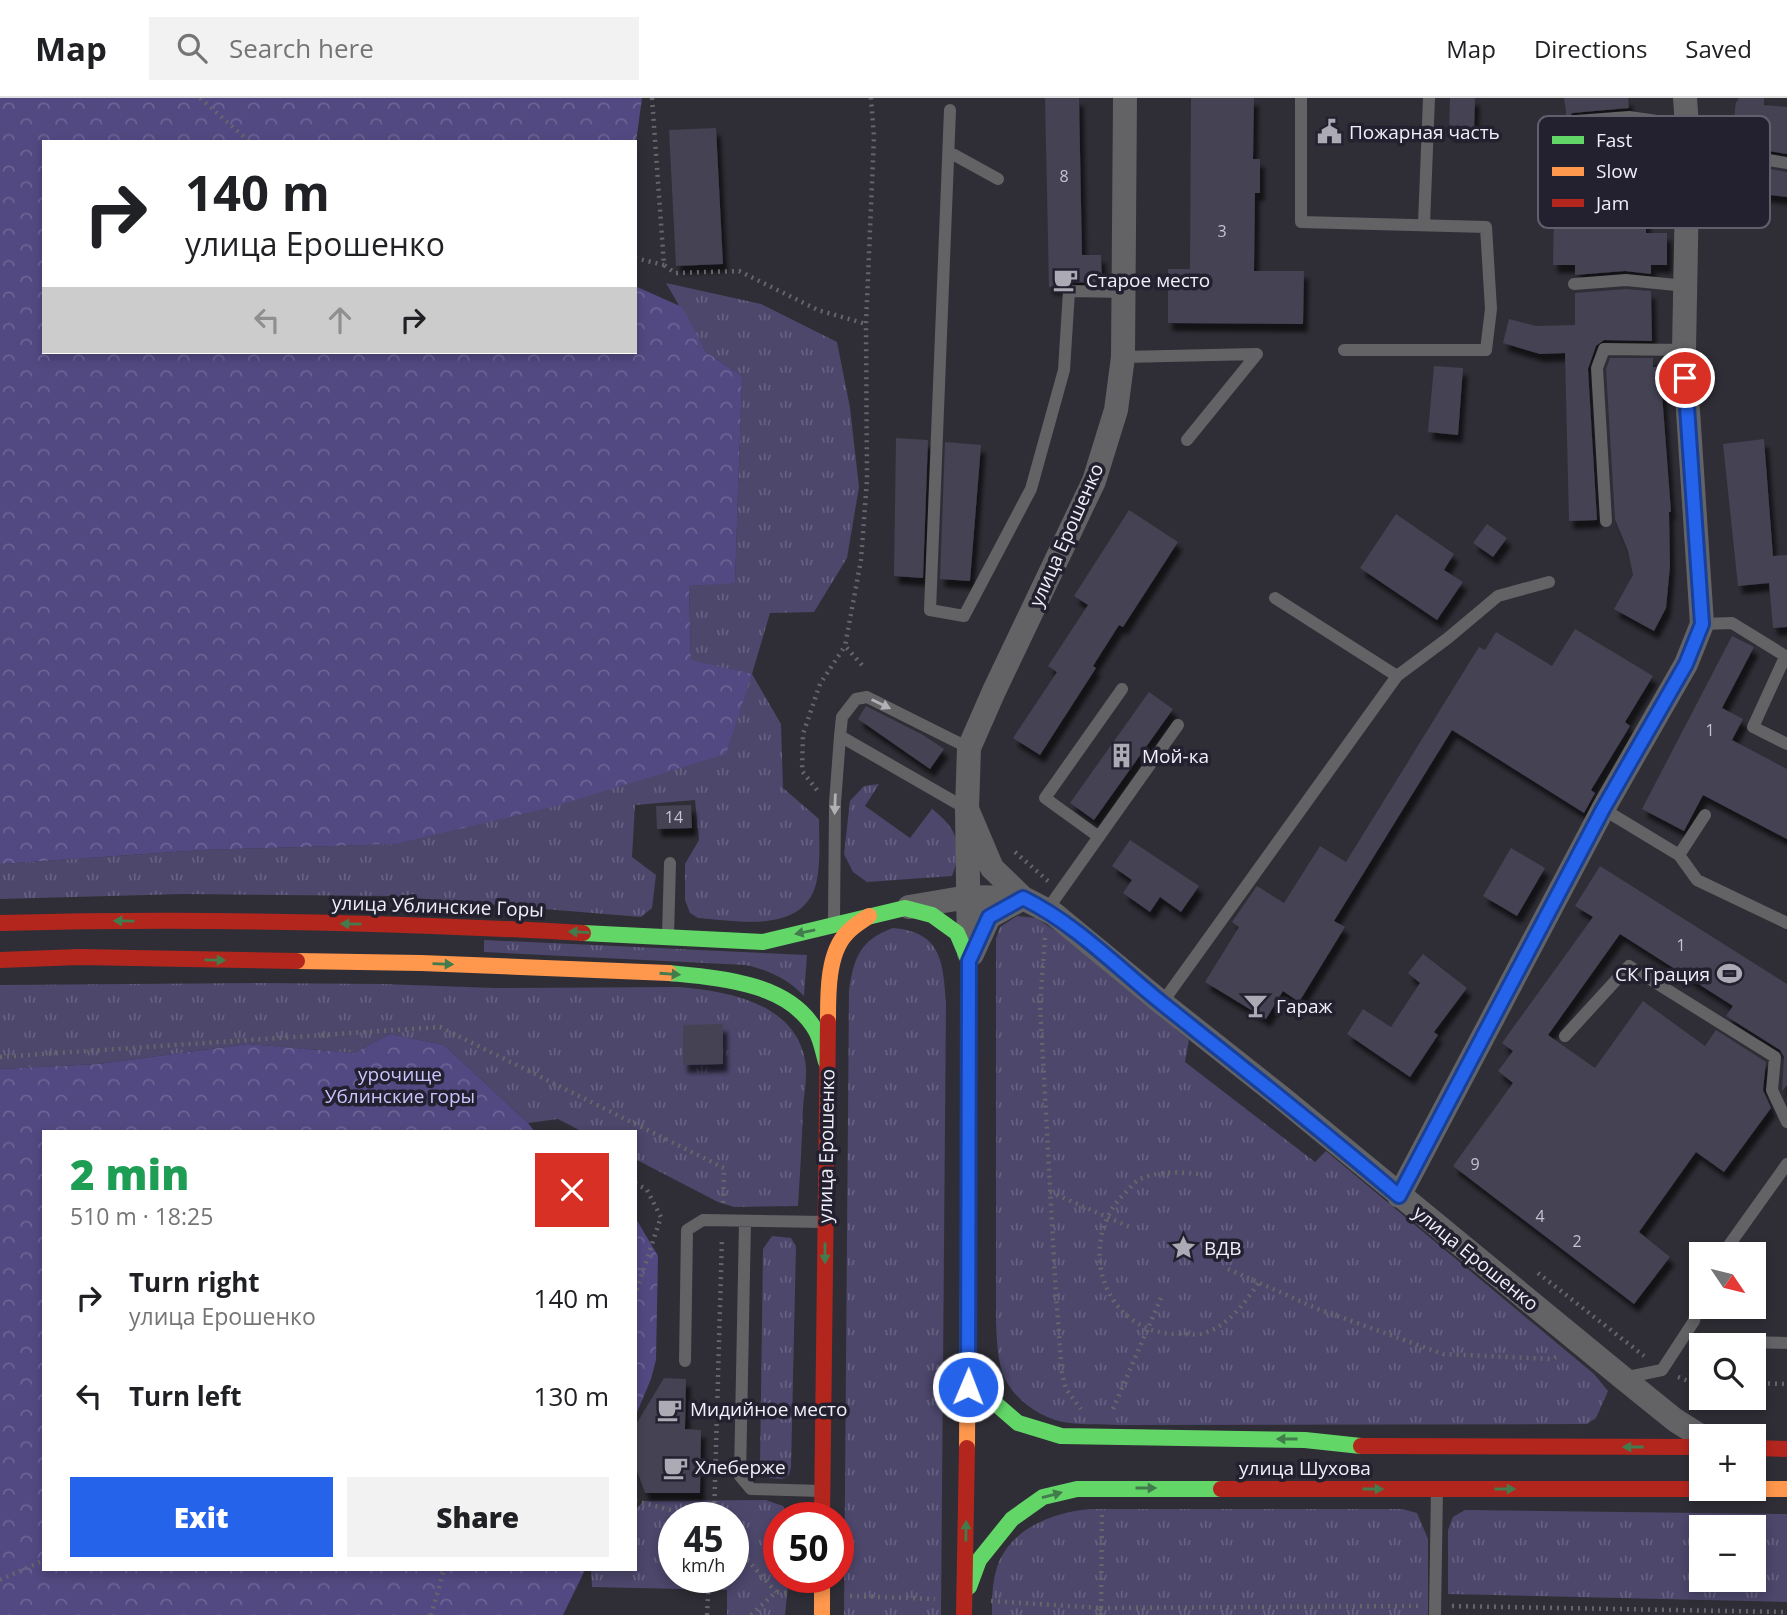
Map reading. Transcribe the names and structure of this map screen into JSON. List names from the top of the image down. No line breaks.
{"streets":{"main road":["улица Ерошенко","улица Ублинские Горы","улица Шухова"]},"crossings":[["улица Ерошенко","улица Ублинские Горы"],["улица Ерошенко","улица Шухова"]],"parks":["урочище Ублинские горы"],"places":{"public building":["Пожарная часть"],"cafe":["Старое место","Мидийное место","Хлеберже"],"building":["Мой-ка"],"sports":["СК Грация"],"bar":["Гараж"],"place":["ВДВ"]},"house_numbers":["8","3","1","14","1","9","4","2"],"legend":["Fast","Slow","Jam"],"north":"bottom right","page":{"header":"Map","search":"Search here","nav":["Map","Directions","Saved"],"turn":["140 m","улица Ерошенко"],"heading":["2 min","510 m · 18:25"],"map_buttons":["+","−"],"list":[{"name":"Turn right","note":"улица Ерошенко","value":"140 m"},{"name":"Turn left","value":"130 m"}],"buttons":["Exit","Share"],"speed":"45 km/h","limit":"50"}}
